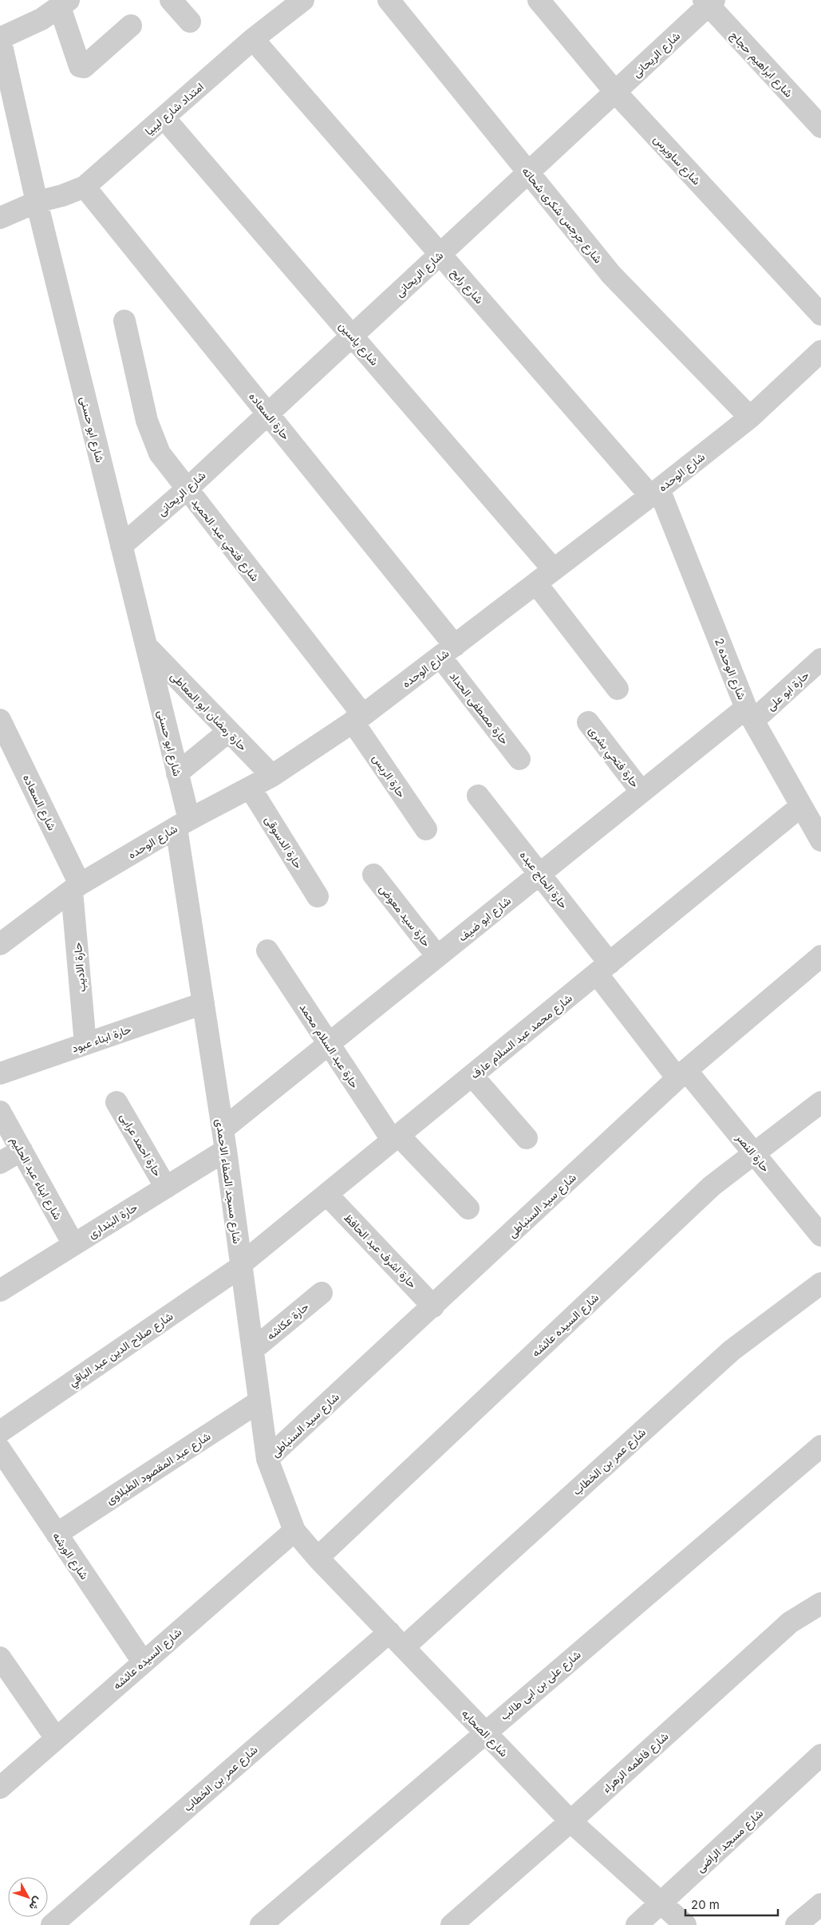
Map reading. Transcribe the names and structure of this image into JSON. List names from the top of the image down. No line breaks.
{"streets":{"street":["شارع الريحانى","شارع ابراهيم حجاج","امتداد شارع ليبيا","شارع ساويرس","شارع جرجس شكرى شحاته","شارع رابح","شارع ياسين","حارة السعاده","شارع ابو حسنى","شارع الوحده","شارع فتحي عبد الحميد","شارع الوحده 2","حارة ابو على","حارة مصطفى الحداد","حارة رمضان ابو المعاطى","حارة فتحي بشرى","حارة الريس","شارع السعاده","حارة الدسوقى","حارة الحاج عبده","حارة سيد معوض","شارع ابو ضيف","حارة الاديب","شارع محمد عبد السلام عارف","حارة ابناء عبود","حارة عبد السلام محمد","حارة احمد عرابى","حارة النصر","شارع ابناء عبد الحليم","شارع مسجد الصفاء الاحمدى","شارع سيد السنباطى","حارة البندارى","حارة اشرف عبد الحافظ","حارة عكاشه","شارع السيده عائشه","شارع صلاح الدين عبد الباقي","شارع عمر بن الخطاب","شارع عبد المقصود الطبلاوى","شارع الورشه","شارع على بن ابى طالب","شارع الصحابه","شارع فاطمه الزهراء","شارع مسجد الراضى"]},"crossings":[["شارع الريحانى","شارع ابراهيم حجاج"],["شارع الريحانى","شارع ساويرس"],["شارع الريحانى","شارع جرجس شكرى شحاته"],["شارع الريحانى","شارع رابح"],["شارع الريحانى","شارع ياسين"],["شارع الريحانى","حارة السعاده"],["شارع الريحانى","شارع ابو حسنى"],["شارع الريحانى","شارع فتحي عبد الحميد"],["امتداد شارع ليبيا","شارع رابح"],["امتداد شارع ليبيا","شارع ياسين"],["امتداد شارع ليبيا","حارة السعاده"],["امتداد شارع ليبيا","شارع ابو حسنى"],["شارع جرجس شكرى شحاته","شارع الوحده"],["شارع رابح","شارع الوحده"],["شارع رابح","شارع الوحده 2"],["شارع ياسين","شارع الوحده"],["حارة السعاده","شارع الوحده"],["حارة السعاده","حارة مصطفى الحداد"],["شارع ابو حسنى","شارع الوحده"],["شارع ابو حسنى","حارة رمضان ابو المعاطى"],["شارع ابو حسنى","شارع مسجد الصفاء الاحمدى"],["شارع الوحده","شارع فتحي عبد الحميد"],["شارع الوحده","شارع الوحده 2"],["شارع الوحده","حارة مصطفى الحداد"],["شارع الوحده","حارة رمضان ابو المعاطى"],["شارع الوحده","حارة الريس"],["شارع الوحده","شارع السعاده"],["شارع الوحده","حارة الدسوقى"],["شارع الوحده","حارة الاديب"],["شارع الوحده","شارع مسجد الصفاء الاحمدى"],["شارع فتحي عبد الحميد","حارة الريس"],["شارع الوحده 2","حارة ابو على"],["شارع الوحده 2","شارع ابو ضيف"],["شارع الوحده 2","شارع محمد عبد السلام عارف"],["حارة ابو على","شارع ابو ضيف"],["حارة فتحي بشرى","شارع ابو ضيف"],["شارع السعاده","حارة الاديب"],["حارة الحاج عبده","شارع ابو ضيف"],["حارة الحاج عبده","شارع محمد عبد السلام عارف"],["حارة الحاج عبده","حارة النصر"],["حارة الحاج عبده","شارع سيد السنباطى"],["حارة سيد معوض","شارع ابو ضيف"],["شارع ابو ضيف","حارة عبد السلام محمد"],["شارع ابو ضيف","شارع مسجد الصفاء الاحمدى"],["شارع ابو ضيف","حارة البندارى"],["حارة الاديب","حارة ابناء عبود"],["شارع محمد عبد السلام عارف","حارة عبد السلام محمد"],["شارع محمد عبد السلام عارف","شارع مسجد الصفاء الاحمدى"],["شارع محمد عبد السلام عارف","حارة اشرف عبد الحافظ"],["شارع محمد عبد السلام عارف","شارع صلاح الدين عبد الباقي"],["حارة ابناء عبود","شارع مسجد الصفاء الاحمدى"],["حارة احمد عرابى","حارة البندارى"],["حارة النصر","شارع سيد السنباطى"],["حارة النصر","شارع السيده عائشه"],["شارع ابناء عبد الحليم","حارة البندارى"],["شارع مسجد الصفاء الاحمدى","شارع سيد السنباطى"],["شارع مسجد الصفاء الاحمدى","حارة البندارى"],["شارع مسجد الصفاء الاحمدى","حارة عكاشه"],["شارع مسجد الصفاء الاحمدى","شارع السيده عائشه"],["شارع مسجد الصفاء الاحمدى","شارع صلاح الدين عبد الباقي"],["شارع مسجد الصفاء الاحمدى","شارع عبد المقصود الطبلاوى"],["شارع مسجد الصفاء الاحمدى","شارع الصحابه"],["شارع سيد السنباطى","حارة اشرف عبد الحافظ"],["شارع السيده عائشه","شارع الورشه"],["شارع السيده عائشه","شارع الصحابه"],["شارع عمر بن الخطاب","شارع الصحابه"],["شارع عبد المقصود الطبلاوى","شارع الورشه"],["شارع على بن ابى طالب","شارع الصحابه"],["شارع الصحابه","شارع فاطمه الزهراء"],["شارع الصحابه","شارع مسجد الراضى"]],"scale_bar":"20 m","north":"bottom right"}
